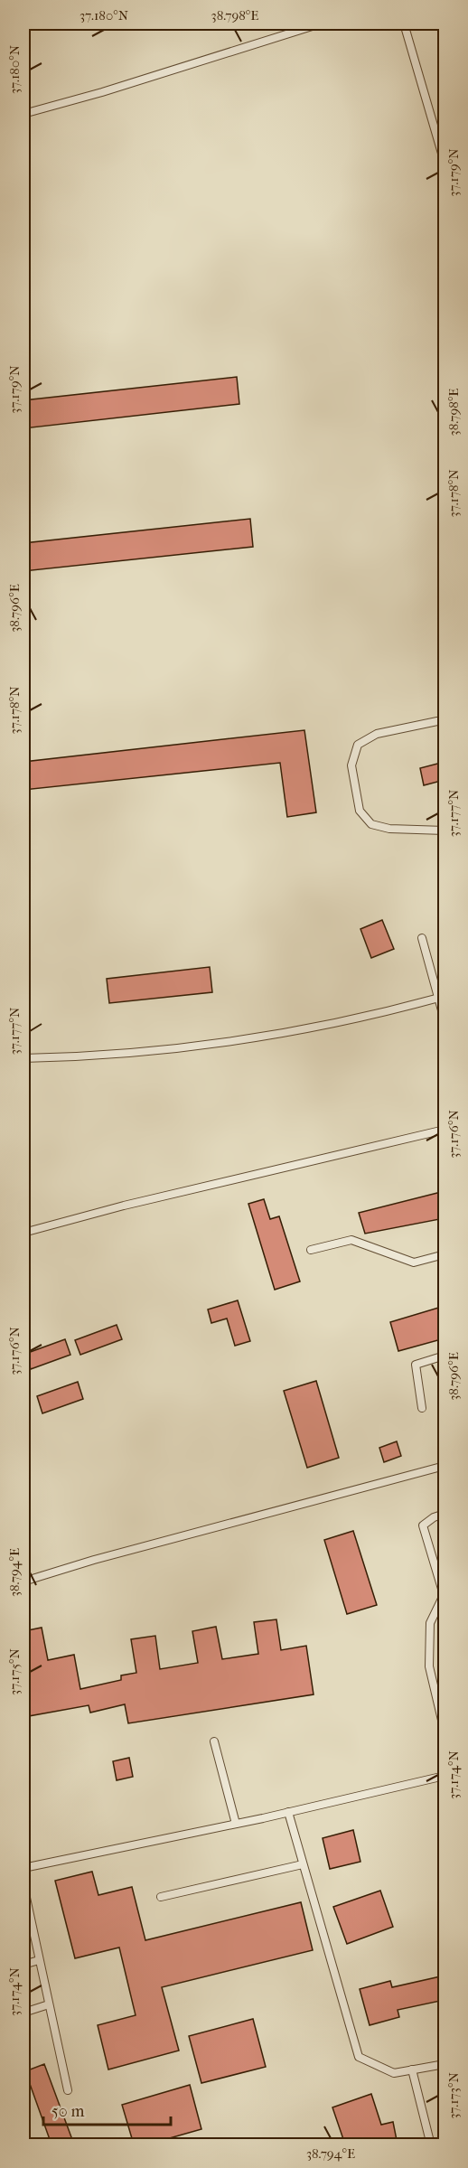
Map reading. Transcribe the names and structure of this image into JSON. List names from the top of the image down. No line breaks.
{"scale_bar":"50 m","coordinates":["37.180°N","38.798°E","37.179°N","37.178°N","38.796°E","37.177°N","37.176°N","38.794°E","37.175°N","37.174°N","37.173°N"]}
